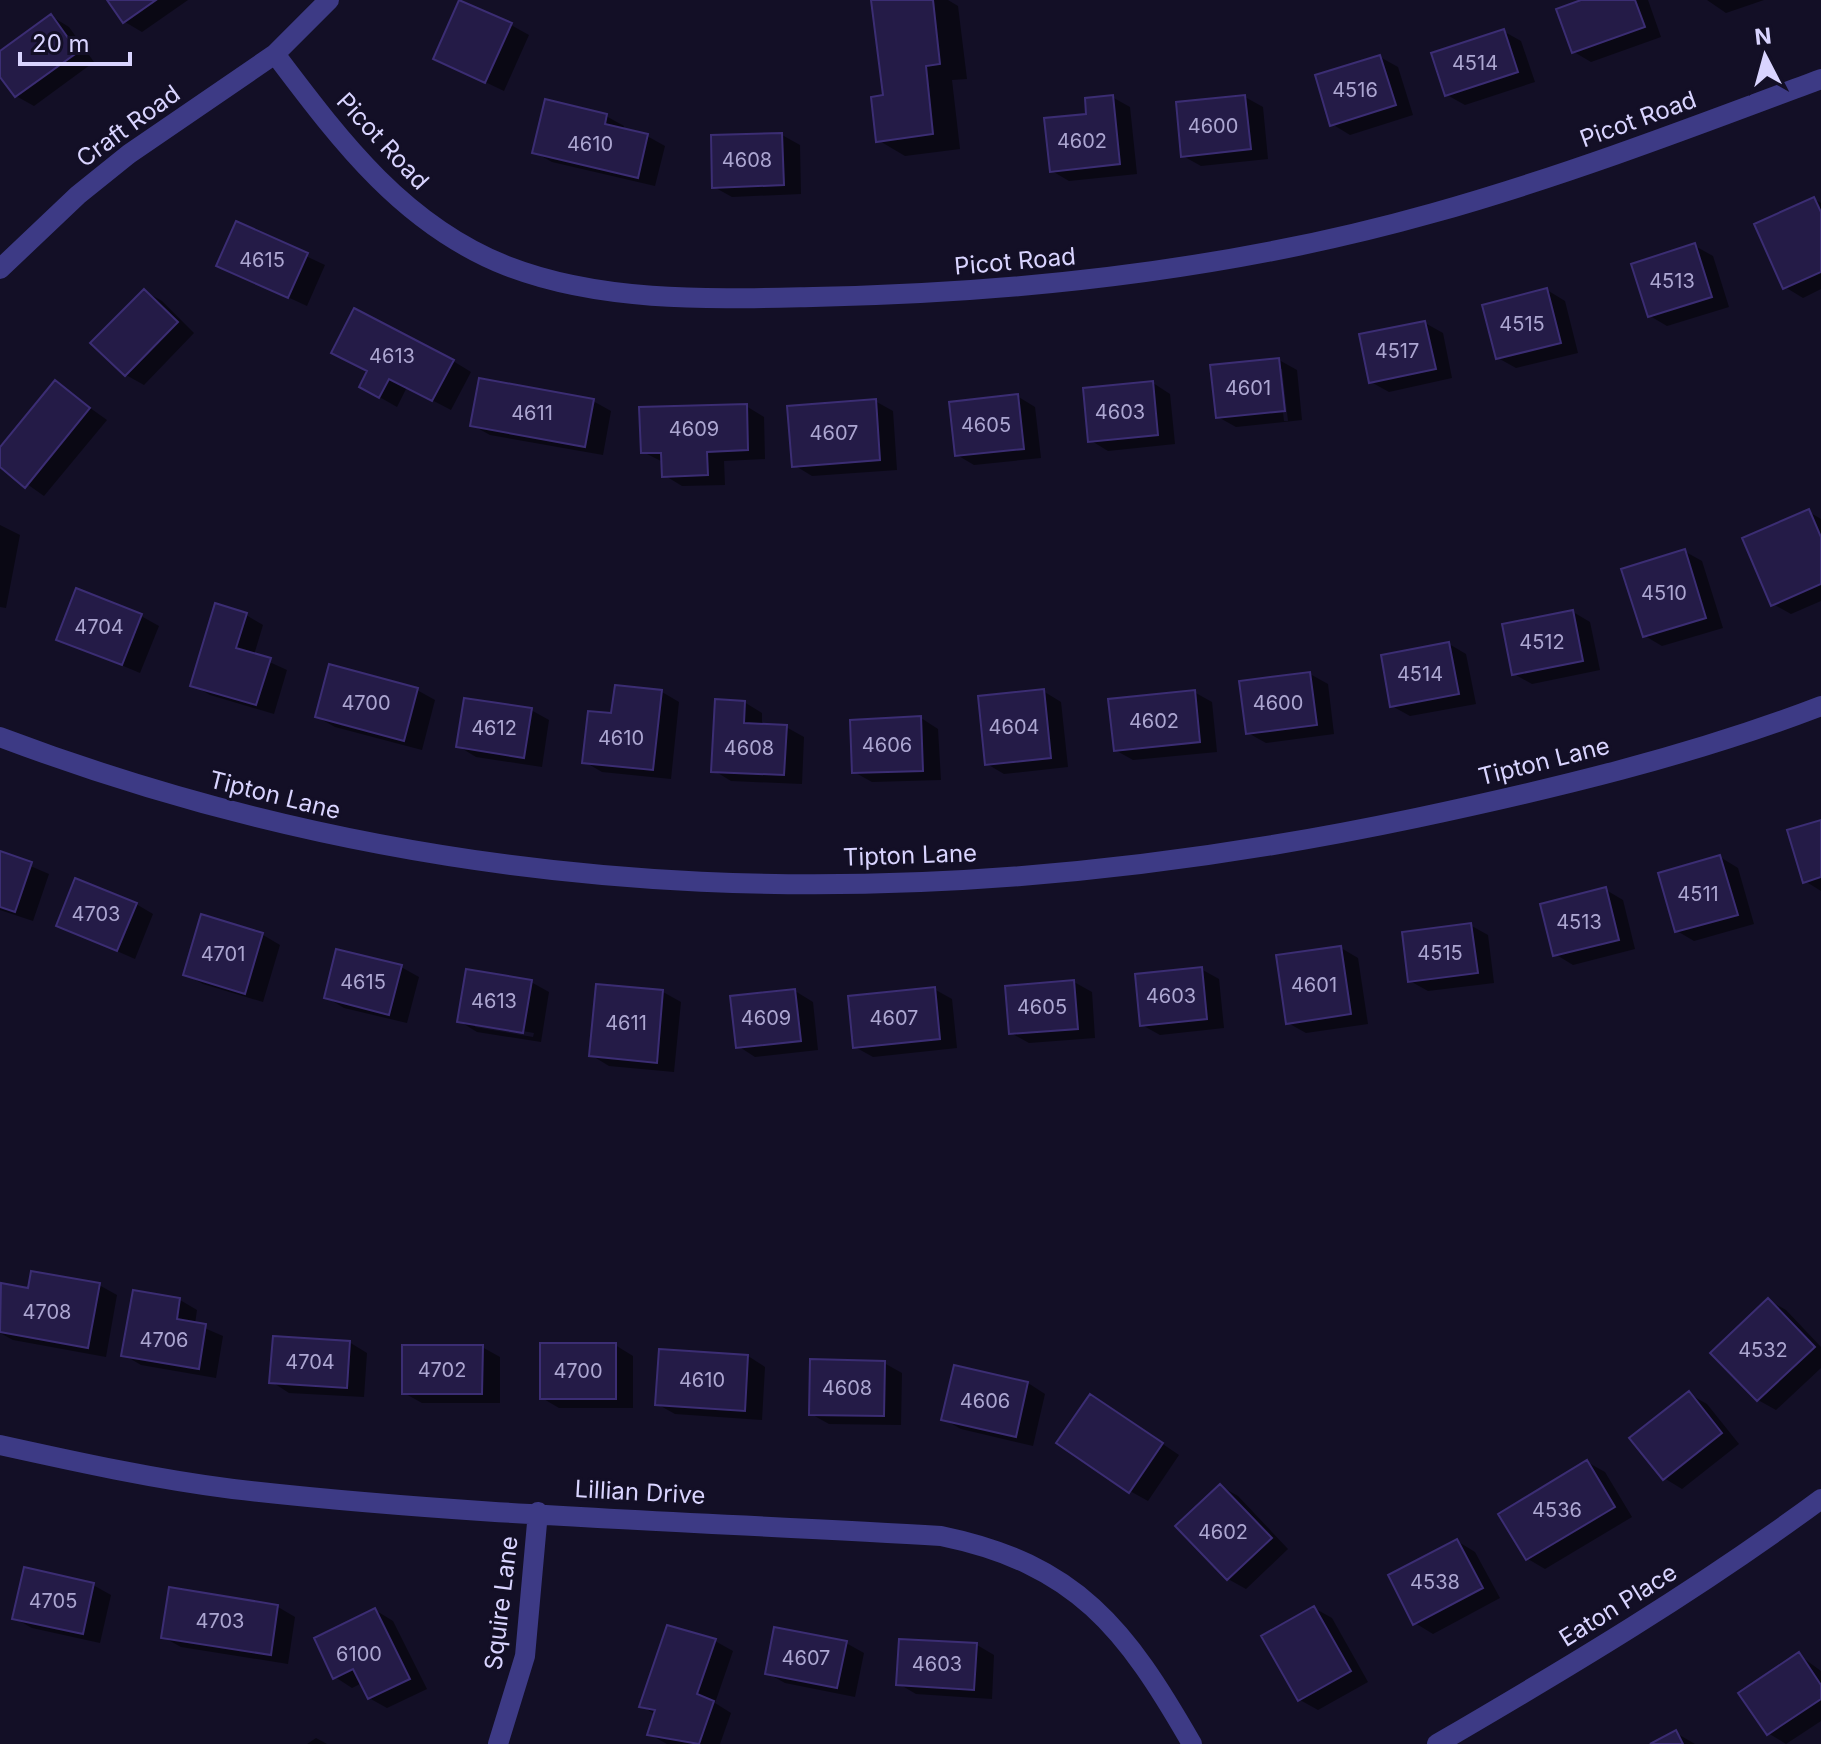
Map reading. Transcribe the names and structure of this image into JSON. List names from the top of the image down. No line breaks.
{"streets":{"street":["Picot Road","Craft Road","Tipton Lane","Lillian Drive","Squire Lane","Eaton Place"]},"crossings":[["Picot Road","Craft Road"],["Lillian Drive","Squire Lane"]],"house_numbers":["4514","4516","4600","4602","4610","4608","4615","4513","4515","4517","4613","4601","4603","4611","4605","4609","4607","4510","4704","4512","4514","4700","4600","4602","4604","4612","4610","4606","4608","4511","4703","4513","4515","4701","4615","4601","4603","4613","4605","4609","4607","4611","4708","4706","4532","4704","4702","4700","4610","4608","4606","4536","4602","4538","4705","4703","6100","4607","4603"],"scale_bar":"20 m","north":"top"}
